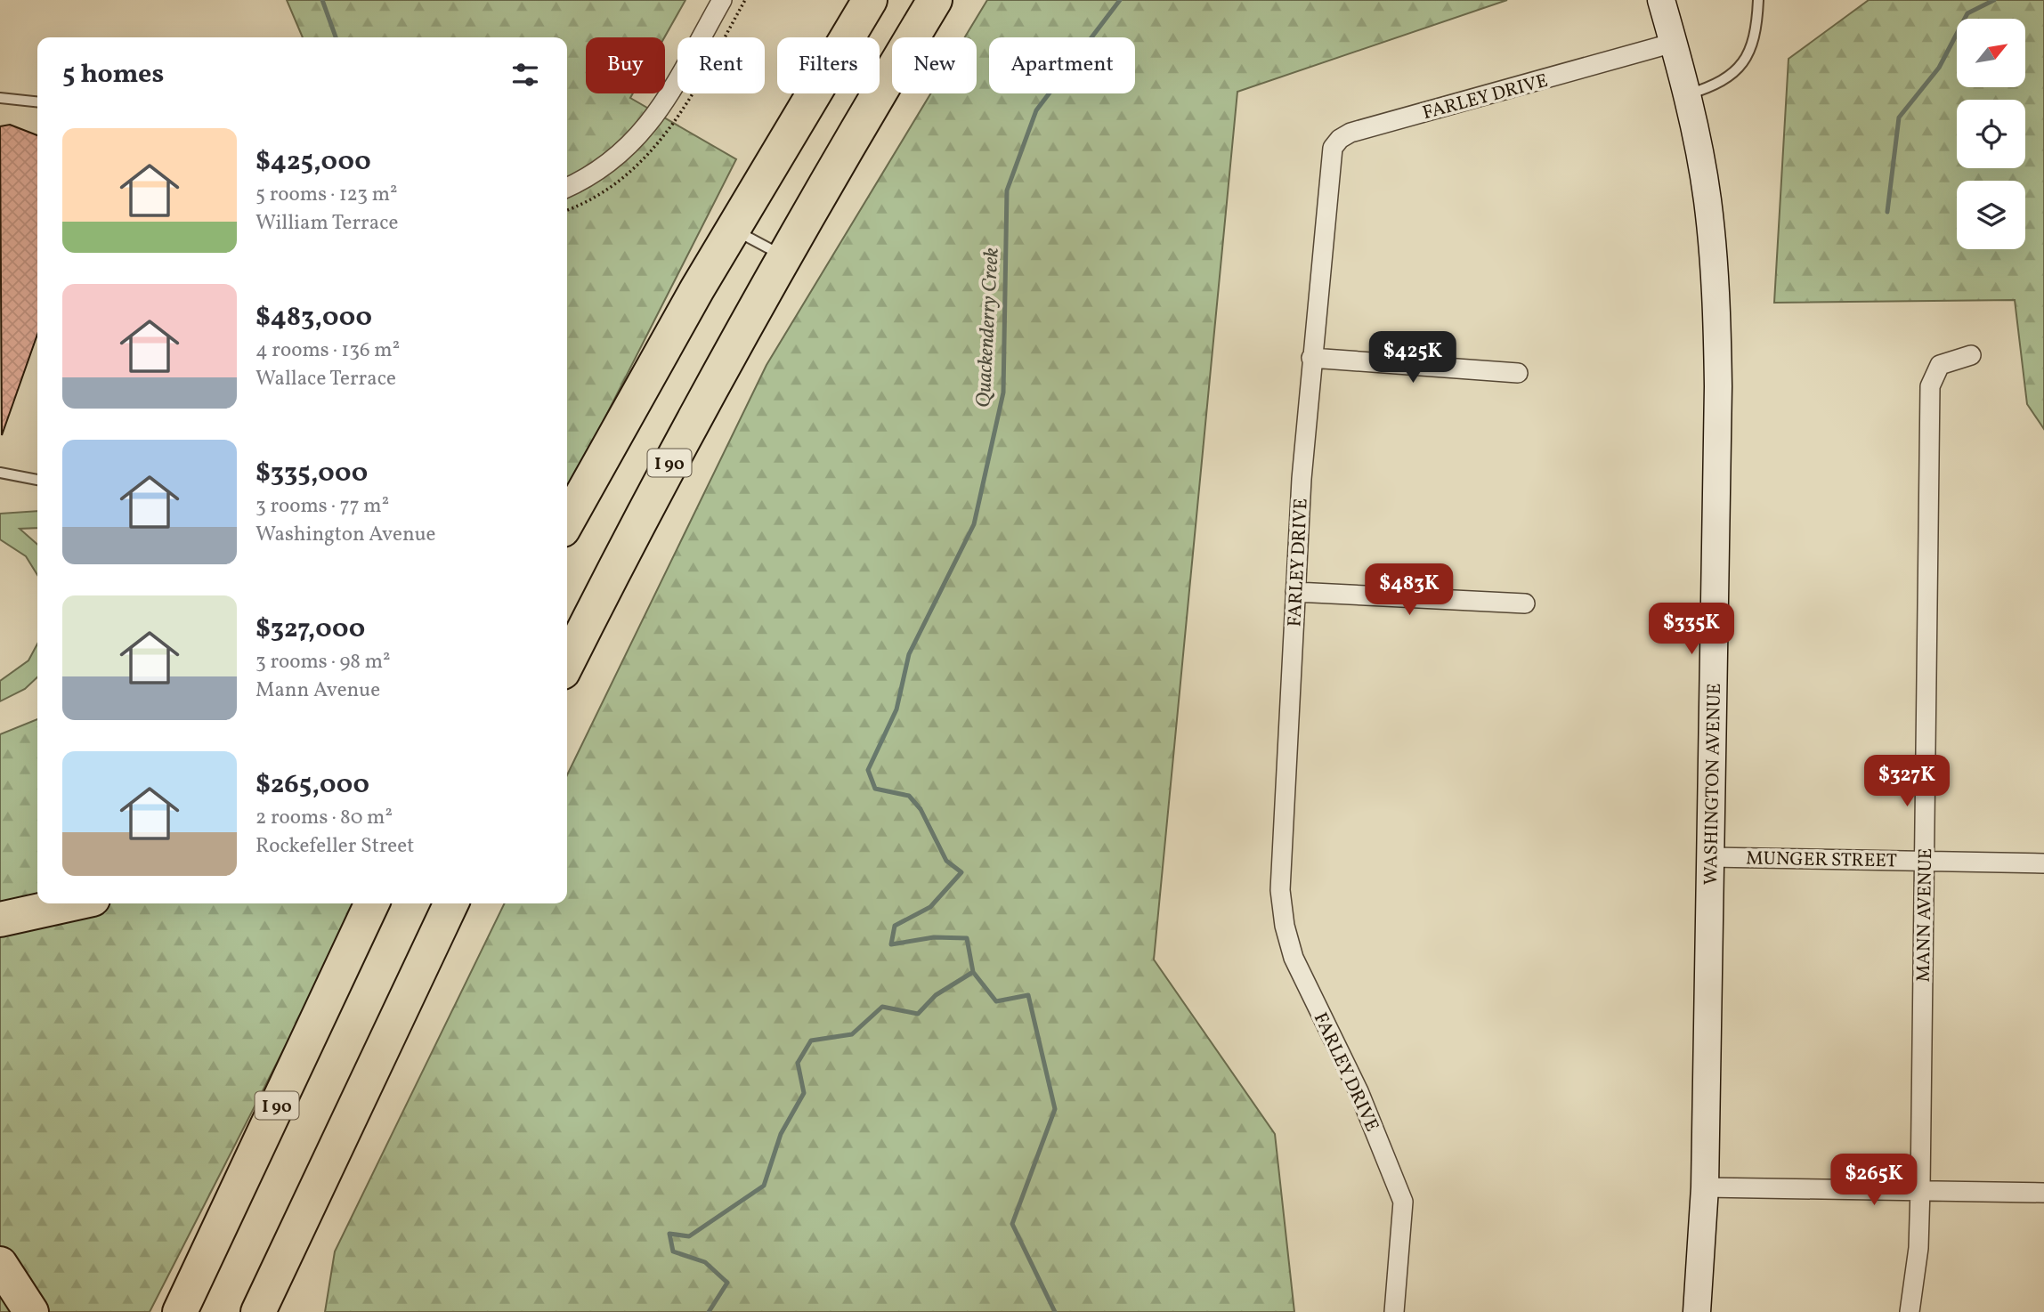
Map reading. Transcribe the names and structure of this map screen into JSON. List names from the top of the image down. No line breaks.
{"streets":{"highway":["I 90"],"street":["FARLEY DRIVE","WASHINGTON AVENUE","MUNGER STREET","MANN AVENUE"]},"crossings":[["FARLEY DRIVE","WASHINGTON AVENUE"],["WASHINGTON AVENUE","MUNGER STREET"],["MUNGER STREET","MANN AVENUE"]],"water":["Quackenderry Creek"],"north":"top right","page":{"chip":["Buy","Rent","Filters","New","Apartment"],"heading":"5 homes","list":[{"name":"$425,000","note":"5 rooms · 123 m² · William Terrace"},{"name":"$483,000","note":"4 rooms · 136 m² · Wallace Terrace"},{"name":"$335,000","note":"3 rooms · 77 m² · Washington Avenue"},{"name":"$327,000","note":"3 rooms · 98 m² · Mann Avenue"},{"name":"$265,000","note":"2 rooms · 80 m² · Rockefeller Street"}],"price":["$425K","$483K","$335K","$327K","$265K"]}}
